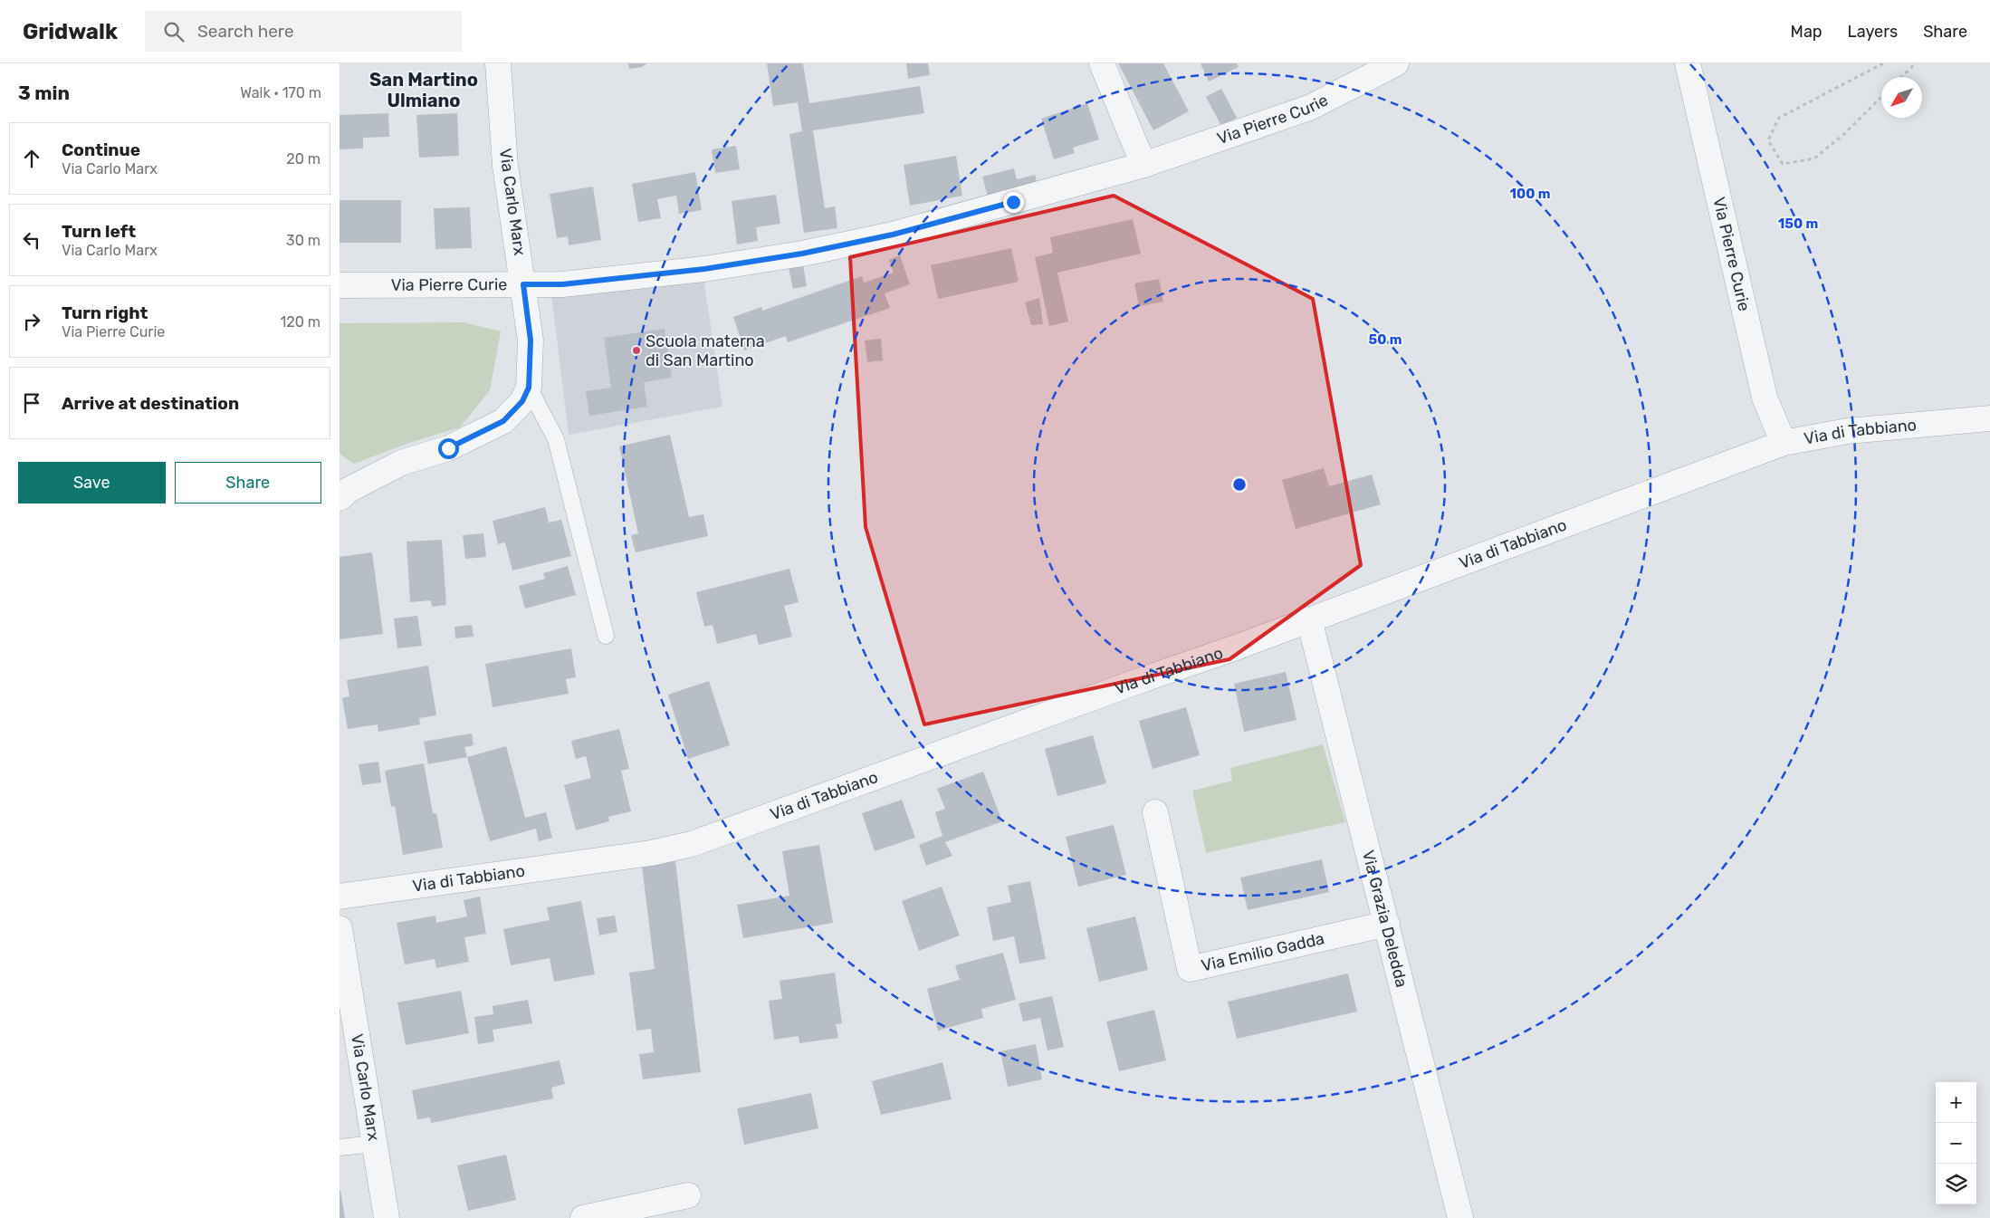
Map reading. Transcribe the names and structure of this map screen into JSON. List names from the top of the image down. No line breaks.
{"streets":{"street":["Via Pierre Curie","Via Carlo Marx","Via di Tabbiano","Via Grazia Deledda","Via Emilio Gadda"]},"crossings":[["Via Pierre Curie","Via Carlo Marx"],["Via Pierre Curie","Via di Tabbiano"],["Via di Tabbiano","Via Grazia Deledda"],["Via Grazia Deledda","Via Emilio Gadda"]],"districts":["San Martino Ulmiano"],"places":["Scuola materna di San Martino"],"north":"bottom left","page":{"header":"Gridwalk","search":"Search here","nav":["Map","Layers","Share"],"heading":["3 min","Walk · 170 m"],"list":[["Continue","Via Carlo Marx","20 m"],["Turn left","Via Carlo Marx","30 m"],["Turn right","Via Pierre Curie","120 m"],"Arrive at destination"],"buttons":["Save","Share"],"map_buttons":["+","−"]},"rings":["100 m","150 m","50 m"]}
